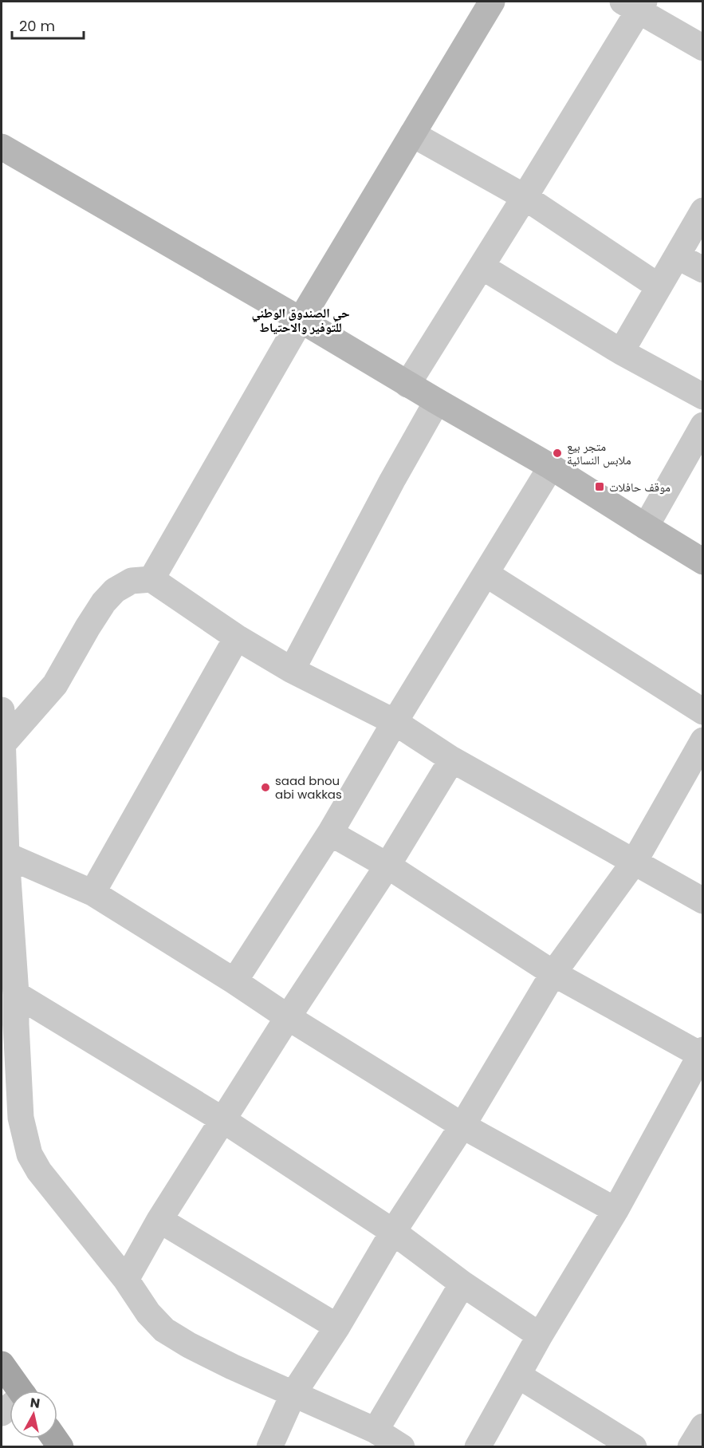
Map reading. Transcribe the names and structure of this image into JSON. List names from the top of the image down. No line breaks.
{"districts":["حي الصندوق الوطني للتوفير والاحتياط"],"places":{"other":["متجر بيع ملابس النسائية","saad bnou abi wakkas"],"transit":["موقف حافلات"]},"scale_bar":"20 m","north":"top"}
